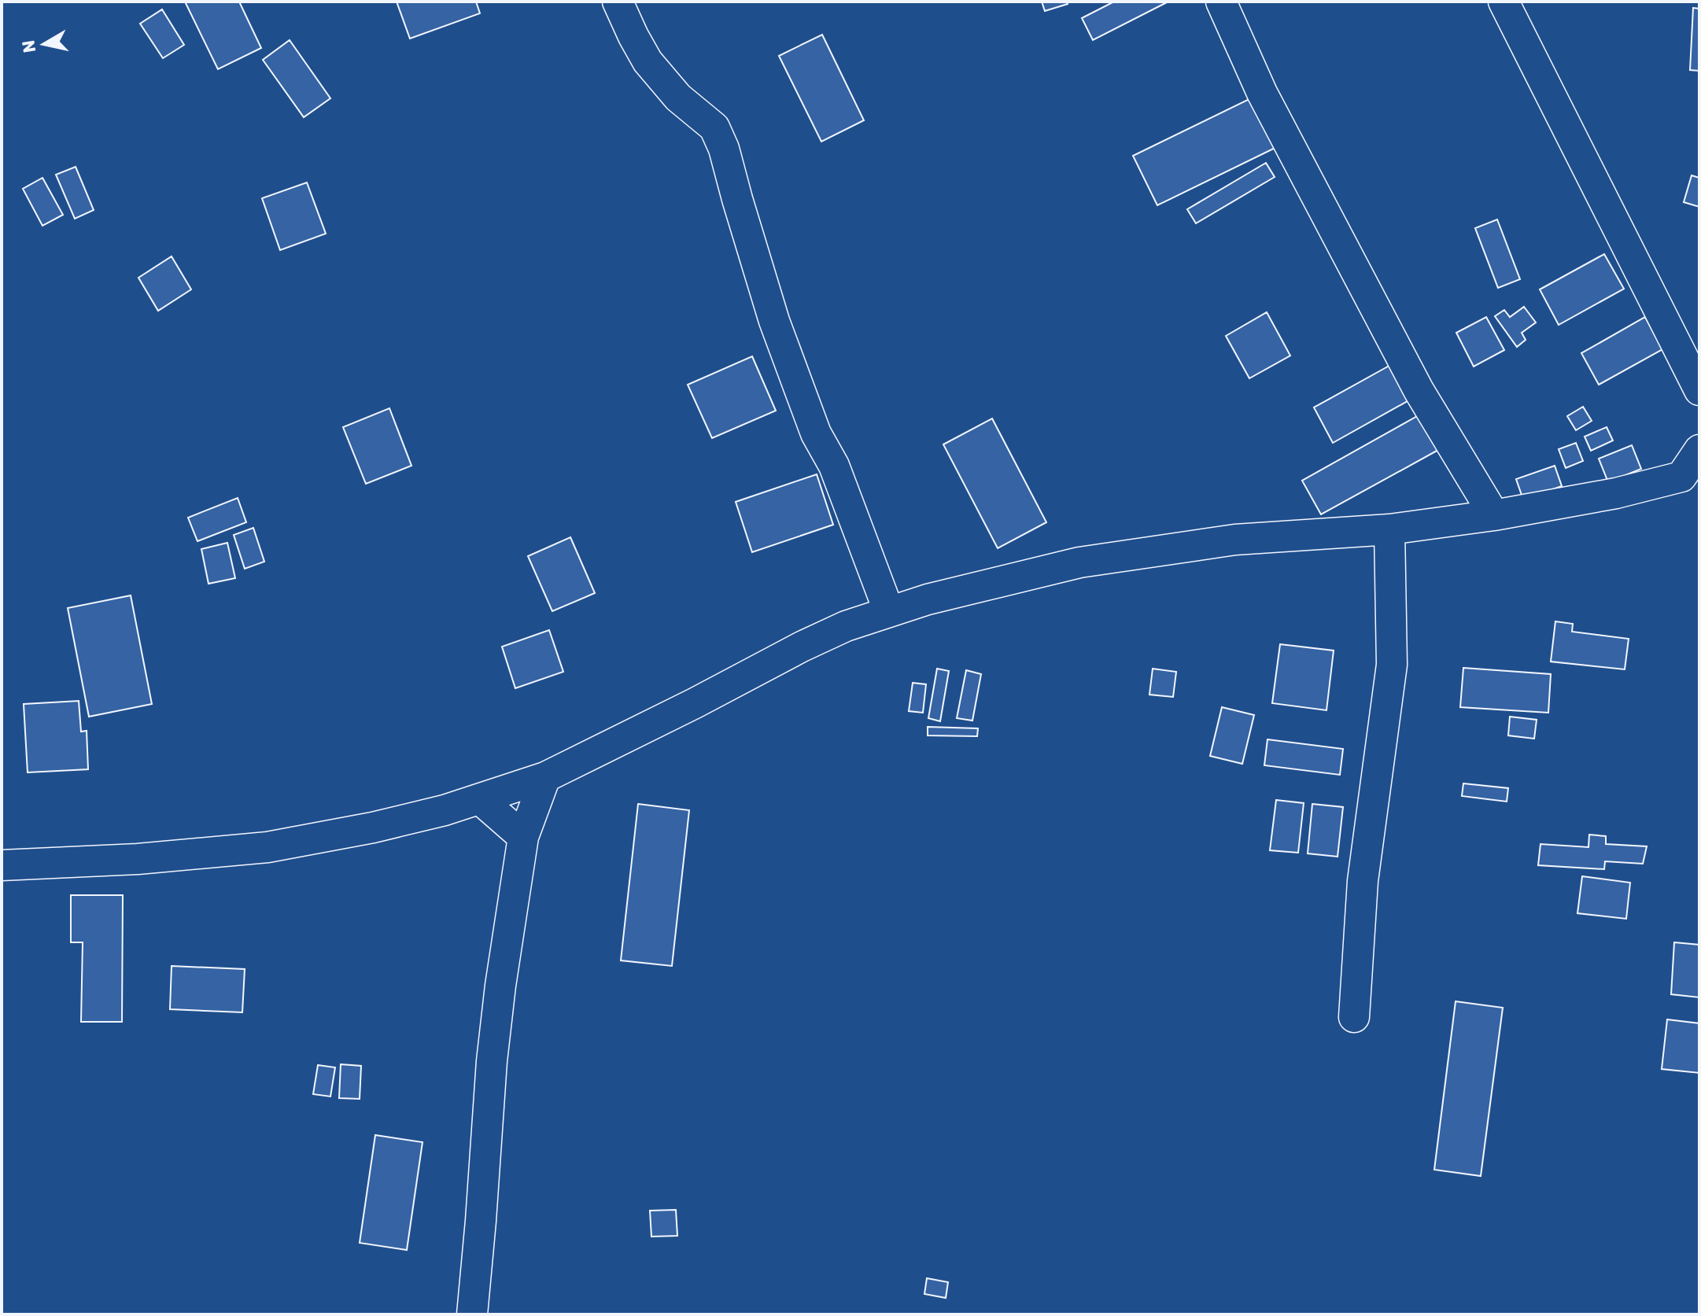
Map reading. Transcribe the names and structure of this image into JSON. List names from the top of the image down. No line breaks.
{"north":"left"}
